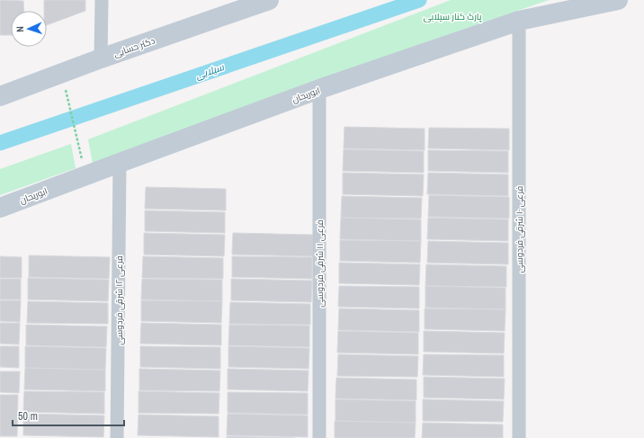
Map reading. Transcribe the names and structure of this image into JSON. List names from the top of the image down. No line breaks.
{"streets":{"main road":["دکتر حسابی","ابوریحان"],"street":["فرعی ۱۰ شرقی فردوسی","فرعی ۱۱ شرقی فردوسی","فرعی ۱۲ شرقی فردوسی"]},"crossings":[["ابوریحان","فرعی ۱۰ شرقی فردوسی"],["ابوریحان","فرعی ۱۱ شرقی فردوسی"],["ابوریحان","فرعی ۱۲ شرقی فردوسی"]],"water":["سیلابی"],"parks":["پارک کنار سیلابی"],"scale_bar":"50 m","north":"left"}
